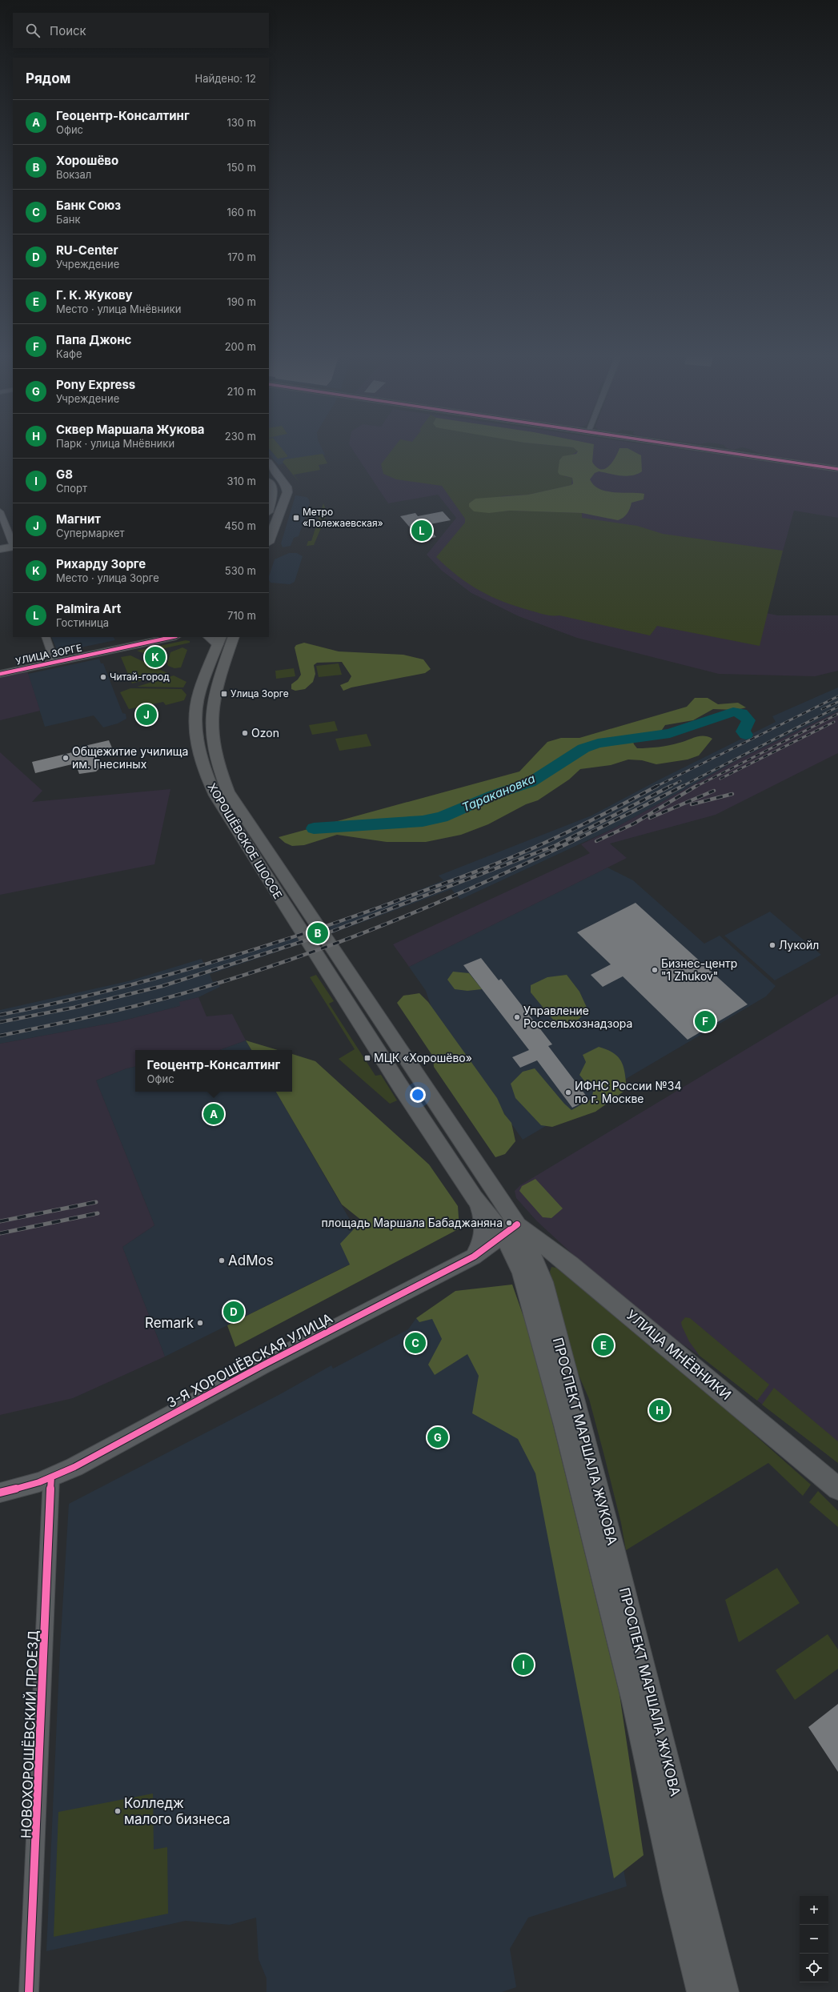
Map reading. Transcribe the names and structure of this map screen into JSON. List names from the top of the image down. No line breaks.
{"streets":{"main road":["ХОРОШЁВСКОЕ ШОССЕ","УЛИЦА МНЁВНИКИ","ПРОСПЕКТ МАРШАЛА ЖУКОВА"],"street":["УЛИЦА ЗОРГЕ","3-Я ХОРОШЁВСКАЯ УЛИЦА","НОВОХОРОШЁВСКИЙ ПРОЕЗД"]},"crossings":[["ХОРОШЁВСКОЕ ШОССЕ","ПРОСПЕКТ МАРШАЛА ЖУКОВА"],["УЛИЦА МНЁВНИКИ","3-Я ХОРОШЁВСКАЯ УЛИЦА"],["УЛИЦА МНЁВНИКИ","ПРОСПЕКТ МАРШАЛА ЖУКОВА"],["3-Я ХОРОШЁВСКАЯ УЛИЦА","ПРОСПЕКТ МАРШАЛА ЖУКОВА"],["3-Я ХОРОШЁВСКАЯ УЛИЦА","НОВОХОРОШЁВСКИЙ ПРОЕЗД"]],"water":["Таракановка"],"places":{"transit":["Метро «Полежаевская»","Улица Зорге","МЦК «Хорошёво»"],"other":["Читай-город","Ozon","Общежитие училища им. Гнесиных","Лукойл","Бизнес-центр \"1 Zhukov\"","Управление Россельхознадзора","ИФНС России №34 по г. Москве","площадь Маршала Бабаджаняна","AdMos","Remark","Колледж малого бизнеса"]},"page":{"search":"Поиск","heading":["Рядом","Найдено: 12"],"list":[{"mark":"A","name":"Геоцентр-Консалтинг","note":"Офис","value":"130 m"},{"mark":"B","name":"Хорошёво","note":"Вокзал","value":"150 m"},{"mark":"C","name":"Банк Союз","note":"Банк","value":"160 m"},{"mark":"D","name":"RU-Center","note":"Учреждение","value":"170 m"},{"mark":"E","name":"Г. К. Жукову","note":"Место · улица Мнёвники","value":"190 m"},{"mark":"F","name":"Папа Джонс","note":"Кафе","value":"200 m"},{"mark":"G","name":"Pony Express","note":"Учреждение","value":"210 m"},{"mark":"H","name":"Сквер Маршала Жукова","note":"Парк · улица Мнёвники","value":"230 m"},{"mark":"I","name":"G8","note":"Спорт","value":"310 m"},{"mark":"J","name":"Магнит","note":"Супермаркет","value":"450 m"},{"mark":"K","name":"Рихарду Зорге","note":"Место · улица Зорге","value":"530 m"},{"mark":"L","name":"Palmira Art","note":"Гостиница","value":"710 m"}],"pins":["L","K","J","B","F","A","D","C","E","H","G","I"],"popup":["Геоцентр-Консалтинг","Офис"],"map_buttons":["+","−"]}}
